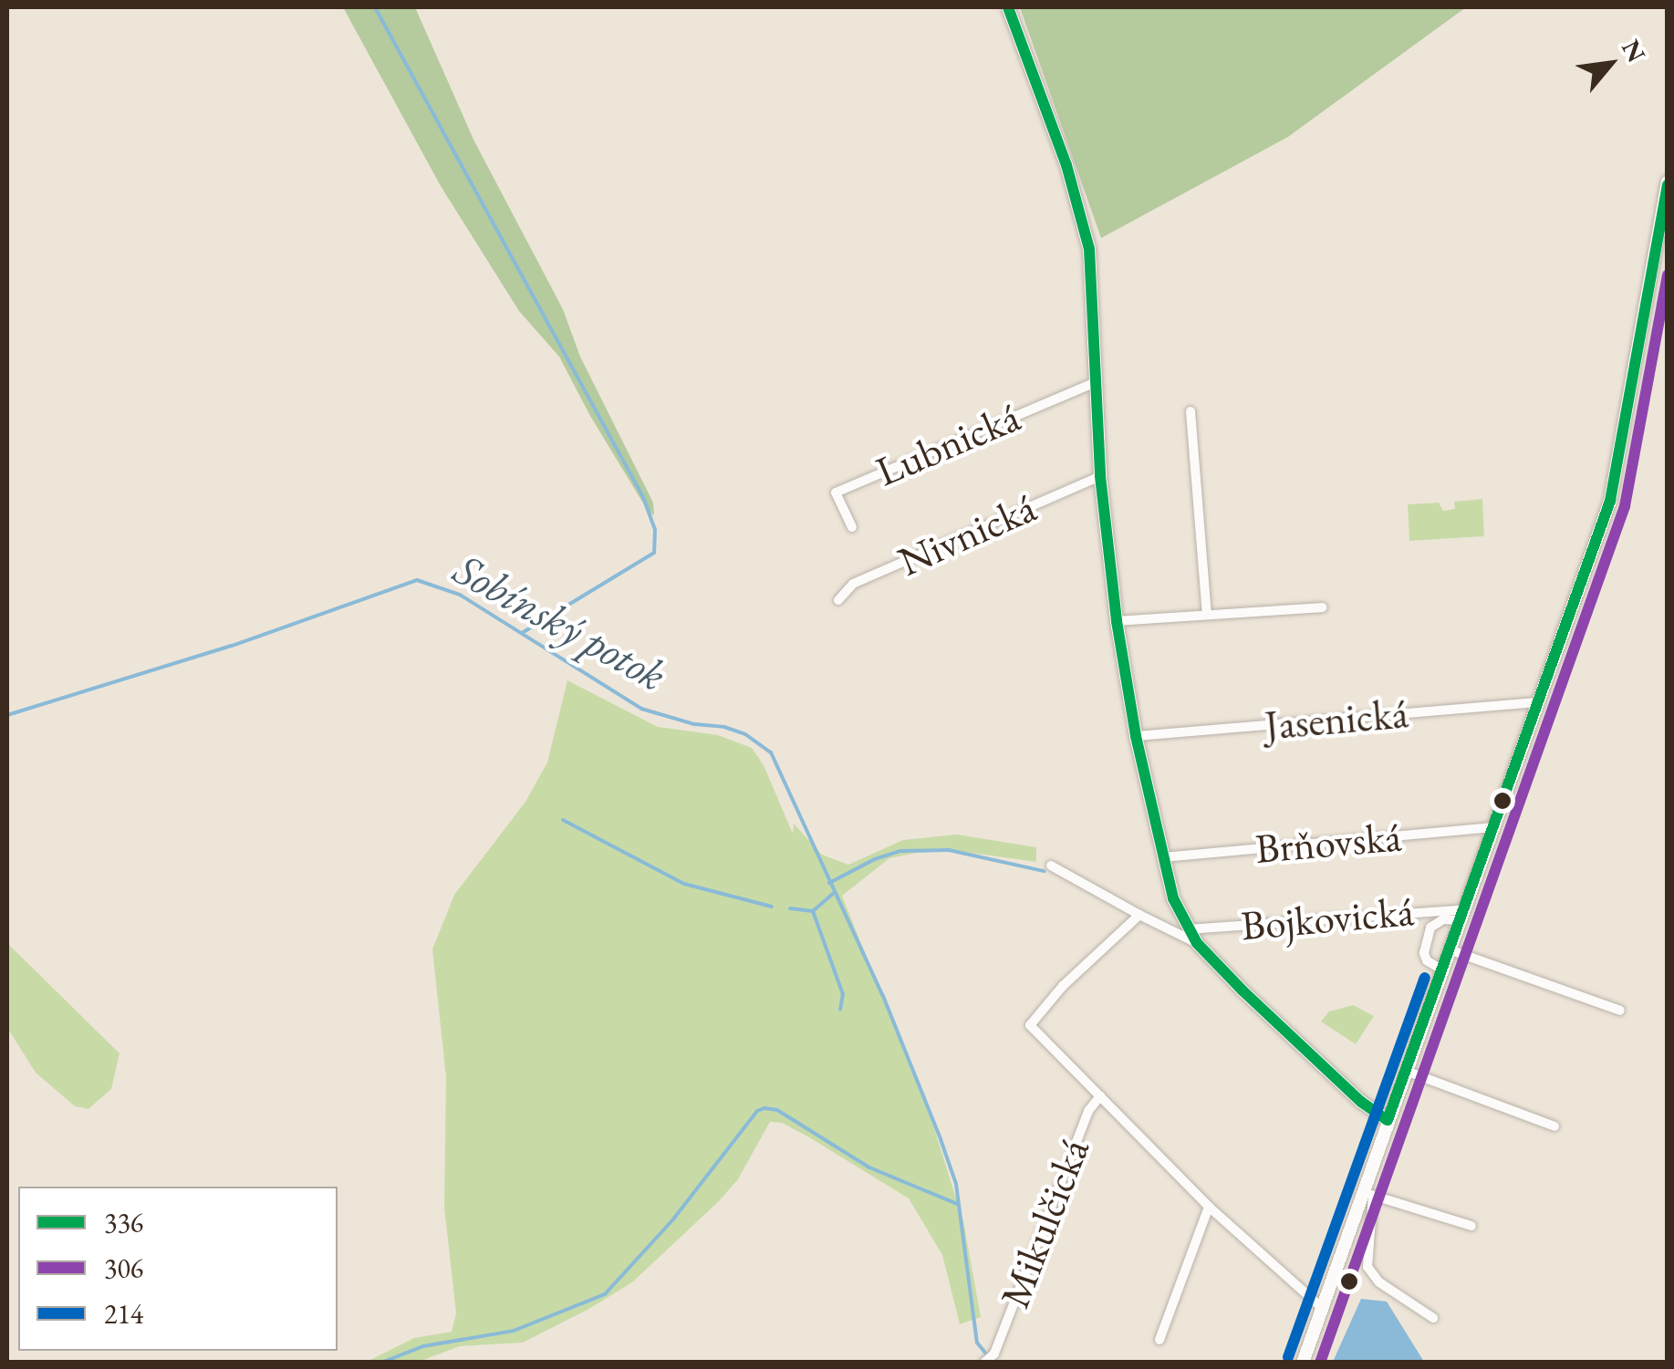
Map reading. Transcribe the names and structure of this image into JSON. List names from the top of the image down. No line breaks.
{"streets":{"street":["Lubnická","Nivnická","Jasenická","Brňovská","Bojkovická","Mikulčická"]},"water":["Sobínský potok"],"lines":["transit line 336","transit line 306","transit line 214"],"legend":["336","306","214"],"north":"top right"}
